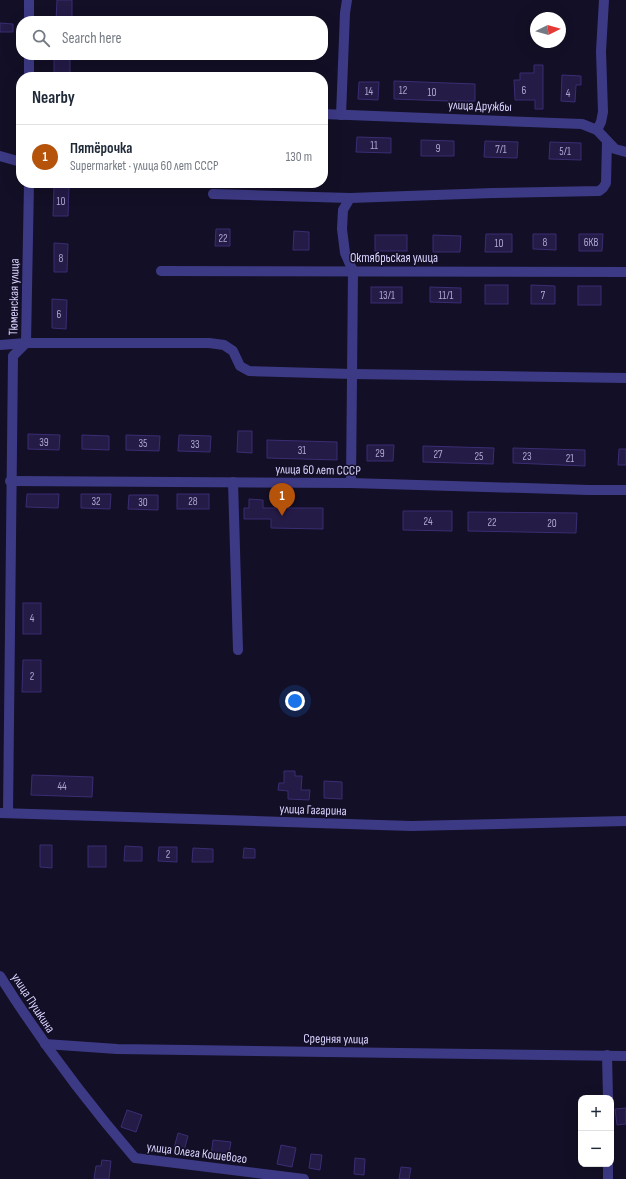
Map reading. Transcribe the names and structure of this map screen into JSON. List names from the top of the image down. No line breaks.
{"streets":{"street":["улица Дружбы","Октябрьская улица","Тюменская улица","улица 60 лет СССР","улица Гагарина","улица Пушкина","Средняя улица","улица Олега Кошевого"]},"crossings":[["Тюменская улица","улица 60 лет СССР"],["Тюменская улица","улица Гагарина"],["улица Пушкина","Средняя улица"],["улица Пушкина","улица Олега Кошевого"],["Средняя улица","улица Олега Кошевого"]],"house_numbers":["12","6","14","10","4","11","9","7/1","5/1","10","22","8","6КВ","10","8","13/1","11/1","7","6","39","35","33","31","29","27","25","23","21","32","28","30","24","22","20","4","2","44","2"],"north":"right","page":{"search":"Search here","heading":"Nearby","list":[{"mark":"1","name":"Пятёрочка","note":"Supermarket · улица 60 лет СССР","value":"130 m"}],"pins":"1","map_buttons":["+","−"]}}
